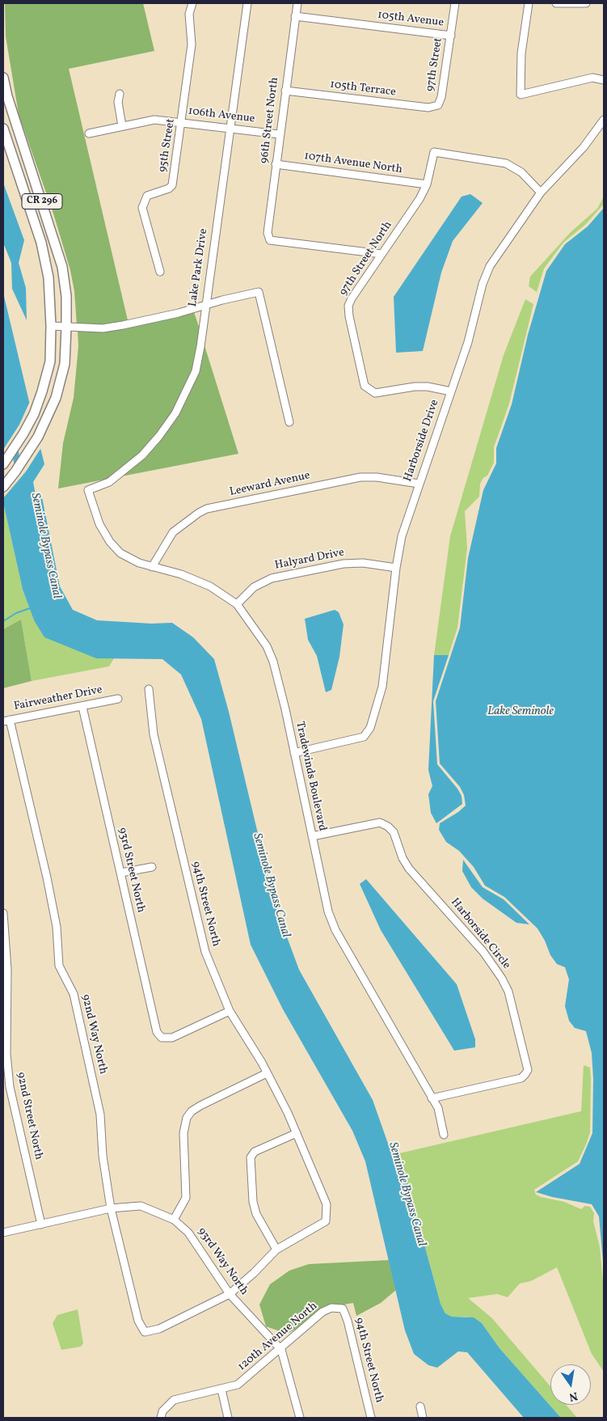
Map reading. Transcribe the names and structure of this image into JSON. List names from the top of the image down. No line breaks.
{"streets":{"main road":["CR 296"],"street":["105th Avenue","97th Street","105th Terrace","106th Avenue","96th Street North","95th Street","107th Avenue North","97th Street North","Lake Park Drive","Harborside Drive","Leeward Avenue","Halyard Drive","Fairweather Drive","Tradewinds Boulevard","93rd Street North","94th Street North","Harborside Circle","92nd Way North","92nd Street North","93rd Way North","120th Avenue North"]},"crossings":[["105th Avenue","97th Street"],["105th Avenue","96th Street North"],["97th Street","105th Terrace"],["105th Terrace","96th Street North"],["106th Avenue","96th Street North"],["106th Avenue","95th Street"],["106th Avenue","Lake Park Drive"],["96th Street North","107th Avenue North"],["96th Street North","97th Street North"],["107th Avenue North","97th Street North"],["97th Street North","Harborside Drive"],["Lake Park Drive","Tradewinds Boulevard"],["Harborside Drive","Leeward Avenue"],["Harborside Drive","Halyard Drive"],["Harborside Drive","Tradewinds Boulevard"],["Leeward Avenue","Tradewinds Boulevard"],["Halyard Drive","Tradewinds Boulevard"],["Fairweather Drive","93rd Street North"],["Fairweather Drive","92nd Way North"],["Tradewinds Boulevard","Harborside Circle"],["93rd Street North","94th Street North"],["94th Street North","120th Avenue North"],["92nd Way North","93rd Way North"],["92nd Street North","93rd Way North"],["93rd Way North","120th Avenue North"]],"water":["Seminole Bypass Canal","Lake Seminole"],"north":"bottom"}
